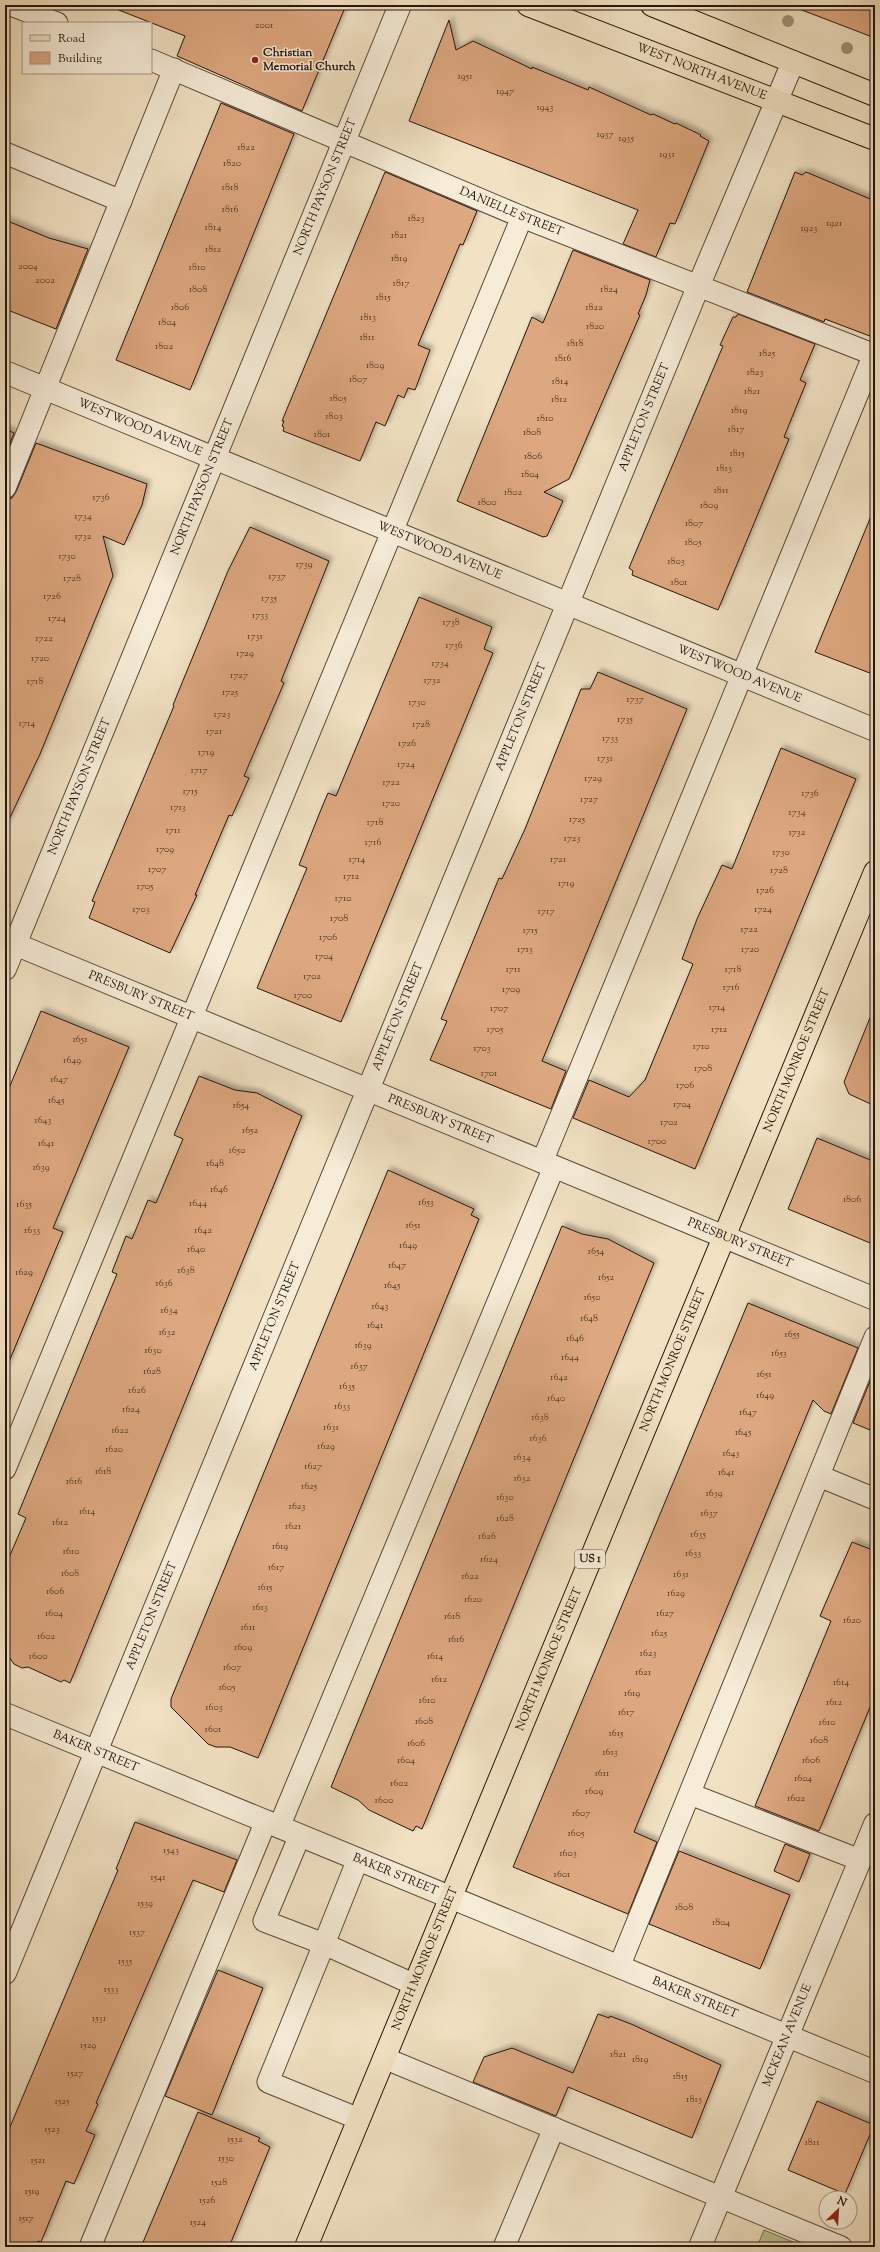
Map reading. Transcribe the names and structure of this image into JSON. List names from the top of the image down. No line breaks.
{"streets":{"main road":["WEST NORTH AVENUE","NORTH MONROE STREET","US 1"],"street":["NORTH PAYSON STREET","APPLETON STREET","WESTWOOD AVENUE","PRESBURY STREET","BAKER STREET","MCKEAN AVENUE"],"lane":["DANIELLE STREET"]},"crossings":[["WEST NORTH AVENUE","APPLETON STREET"],["NORTH PAYSON STREET","DANIELLE STREET"],["NORTH PAYSON STREET","WESTWOOD AVENUE"],["NORTH PAYSON STREET","PRESBURY STREET"],["DANIELLE STREET","APPLETON STREET"],["APPLETON STREET","WESTWOOD AVENUE"],["APPLETON STREET","PRESBURY STREET"],["APPLETON STREET","BAKER STREET"],["PRESBURY STREET","NORTH MONROE STREET"],["NORTH MONROE STREET","BAKER STREET"],["BAKER STREET","MCKEAN AVENUE"]],"places":["Christian Memorial Church"],"house_numbers":["2001","1951","1947","1943","1937","1935","1822","1931","1820","1818","1816","1823","1921","1814","1923","1821","1812","1819","2004","1810","2002","1817","1808","1824","1815","1806","1822","1813","1804","1820","1811","1818","1802","1825","1816","1809","1823","1807","1814","1821","1805","1812","1819","1803","1810","1817","1808","1801","1815","1806","1813","1804","1811","1802","1736","1800","1809","1734","1807","1732","1805","1730","1803","1739","1737","1728","1801","1726","1735","1733","1724","1738","1731","1722","1736","1729","1720","1734","1727","1732","1718","1725","1737","1730","1723","1735","1714","1728","1721","1733","1726","1719","1731","1724","1717","1729","1722","1715","1736","1727","1720","1713","1734","1725","1718","1711","1732","1723","1716","1709","1730","1714","1721","1707","1728","1712","1719","1705","1726","1710","1703","1724","1717","1708","1722","1715","1706","1713","1720","1704","1711","1718","1702","1716","1709","1700","1714","1707","1705","1712","1651","1710","1703","1649","1708","1701","1647","1706","1645","1704","1654","1643","1702","1652","1700","1641","1650","1648","1639","1646","1806","1653","1644","1635","1651","1633","1642","1649","1640","1654","1647","1638","1629","1652","1636","1645","1650","1643","1634","1648","1641","1632","1655","1646","1639","1630","1653","1644","1637","1628","1651","1642","1635","1626","1649","1640","1633","1624","1647","1638","1631","1622","1645","1636","1629","1620","1643","1634","1627","1618","1641","1632","1616","1625","1639","1630","1623","1614","1637","1628","1612","1621","1635","1626","1619","1610","1633","1624","1617","1608","1631","1622","1615","1606","1629","1620","1613","1604","1627","1618","1620","1611","1625","1602","1616","1609","1623","1600","1614","1607","1621","1612","1614","1605","1619","1610","1612","1603","1617","1608","1610","1601","1615","1608","1606","1613","1604","1606","1611","1604","1602","1609","1602","1600","1607","1605","1543","1603","1601","1541","1539","1808","1804","1537","1535","1533","1531","1529","1821","1819","1527","1815","1813","1525","1523","1532","1811","1530","1521","1528","1519","1526","1517","1524"],"legend":["Road","Building"],"north":"top right"}
